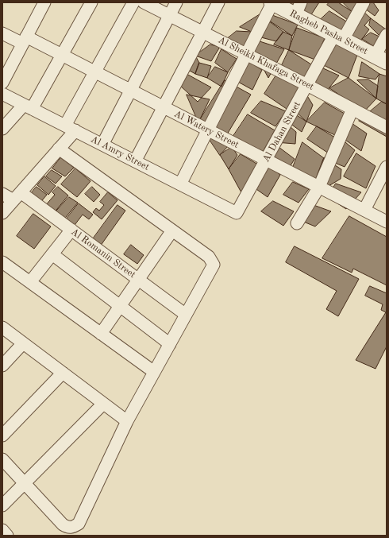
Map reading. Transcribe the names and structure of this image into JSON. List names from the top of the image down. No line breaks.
{"streets":{"street":["Ragheb Pasha Street","Al Sheikh Khafaga Street","Al Watery Street","Al Dahan Street","Al Amry Street","Al Romanin Street"]},"crossings":[["Ragheb Pasha Street","Al Dahan Street"],["Al Sheikh Khafaga Street","Al Dahan Street"],["Al Watery Street","Al Dahan Street"],["Al Dahan Street","Al Amry Street"]]}
